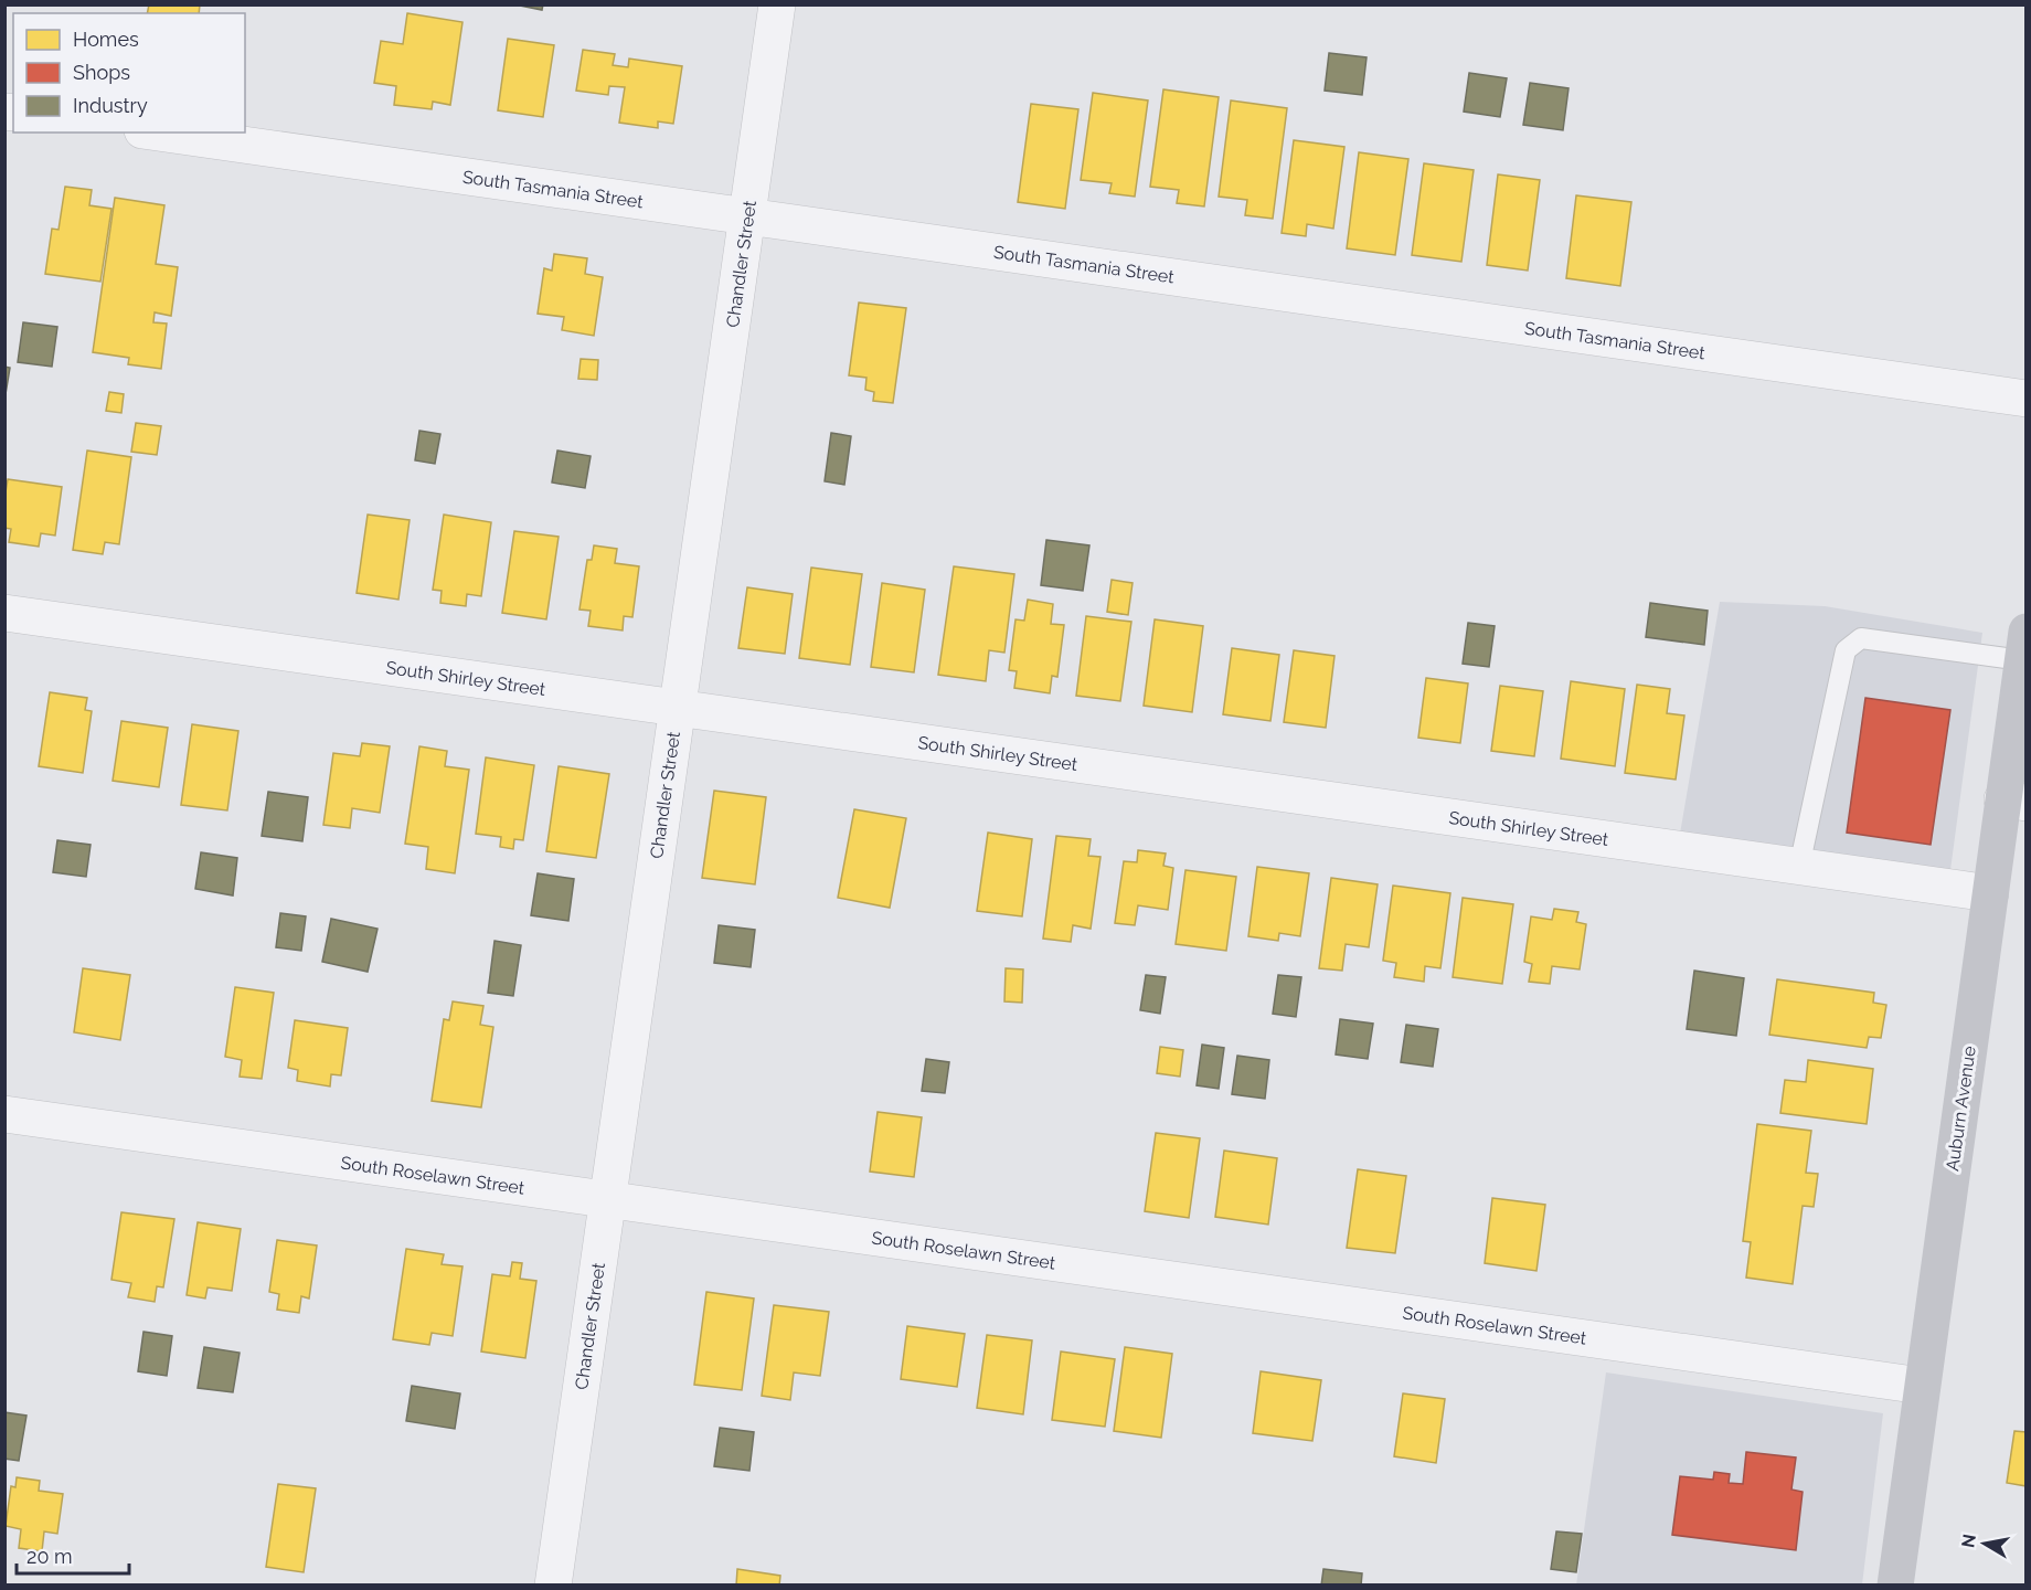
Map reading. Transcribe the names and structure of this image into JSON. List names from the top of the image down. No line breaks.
{"streets":{"main road":["Auburn Avenue"],"street":["South Tasmania Street","Chandler Street","South Shirley Street","South Roselawn Street"]},"crossings":[["South Tasmania Street","Chandler Street"],["Chandler Street","South Shirley Street"],["Chandler Street","South Roselawn Street"],["South Shirley Street","Auburn Avenue"],["Auburn Avenue","South Roselawn Street"]],"legend":["Homes","Shops","Industry"],"scale_bar":"20 m","north":"left"}
